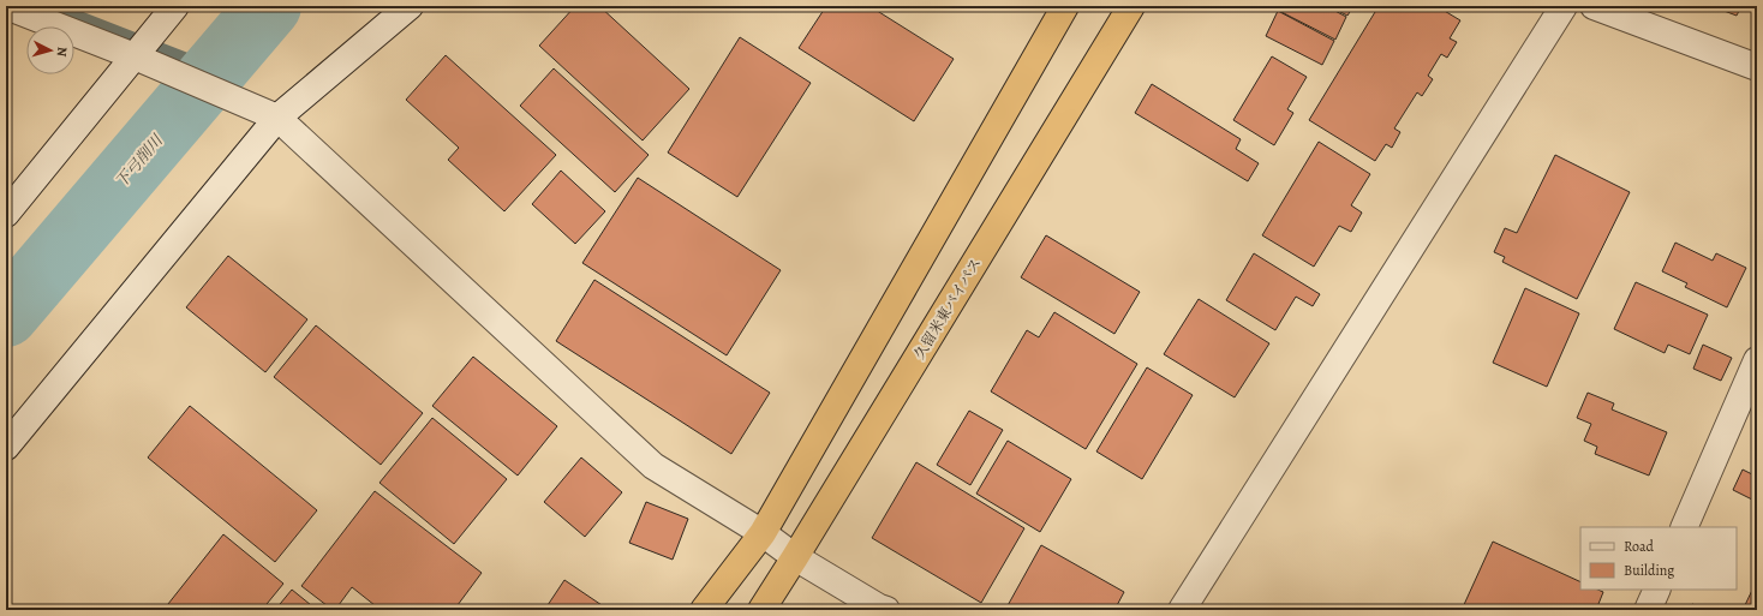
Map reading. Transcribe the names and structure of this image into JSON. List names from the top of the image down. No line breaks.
{"streets":{"highway":["久留米東バイパス"]},"water":["下弓削川"],"legend":["Road","Building"],"north":"right"}
